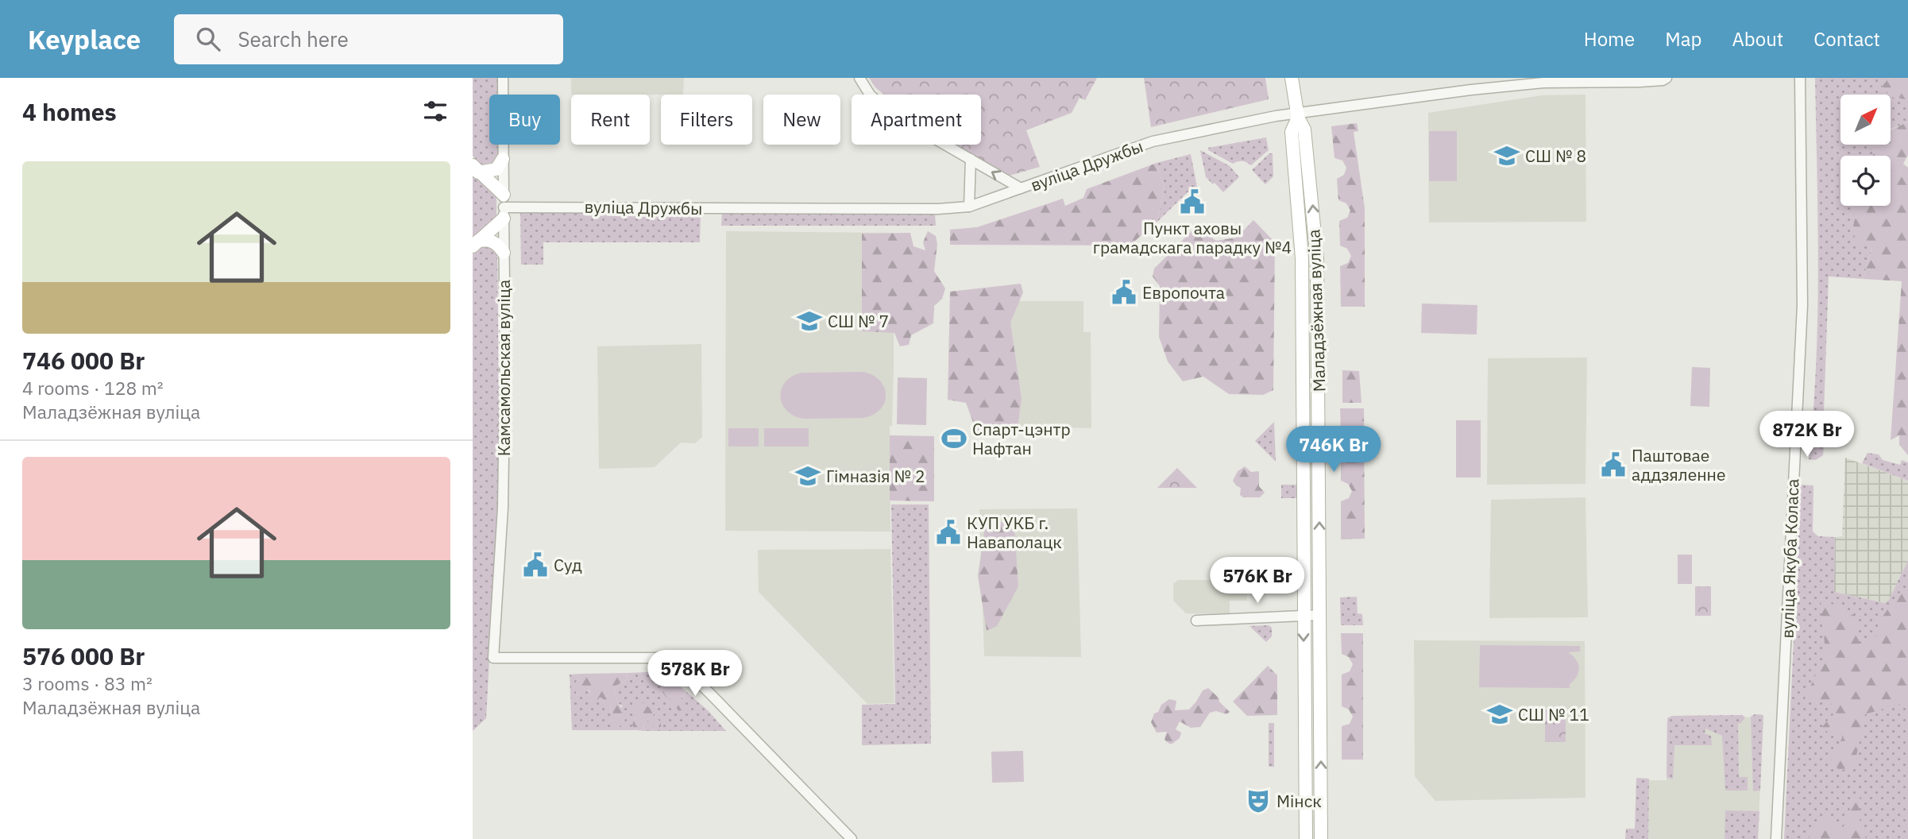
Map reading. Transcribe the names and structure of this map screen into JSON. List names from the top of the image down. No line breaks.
{"streets":{"main road":["Маладзёжная вуліца"],"street":["вуліца Дружбы","Камсамольская вуліца","вуліца Якуба Коласа"]},"crossings":[["вуліца Дружбы","Маладзёжная вуліца"],["вуліца Дружбы","Камсамольская вуліца"]],"places":{"school or university":["СШ № 8","СШ № 7","Гімназія № 2","СШ № 11"],"public building":["Пункт аховы грамадскага парадку №4","Европочта","Паштовае аддзяленне","КУП УКБ г. Наваполацк","Суд"],"sports":["Спарт-цэнтр Нафтан"],"theatre":["Мінск"]},"north":"top right","page":{"header":"Keyplace","search":"Search here","nav":["Home","Map","About","Contact"],"heading":"4 homes","chip":["Buy","Rent","Filters","New","Apartment"],"list":[{"name":"746 000 Br","note":"4 rooms · 128 m² · Маладзёжная вуліца"},{"name":"576 000 Br","note":"3 rooms · 83 m² · Маладзёжная вуліца"}],"price":["872K Br","746K Br","576K Br","578K Br"]}}
